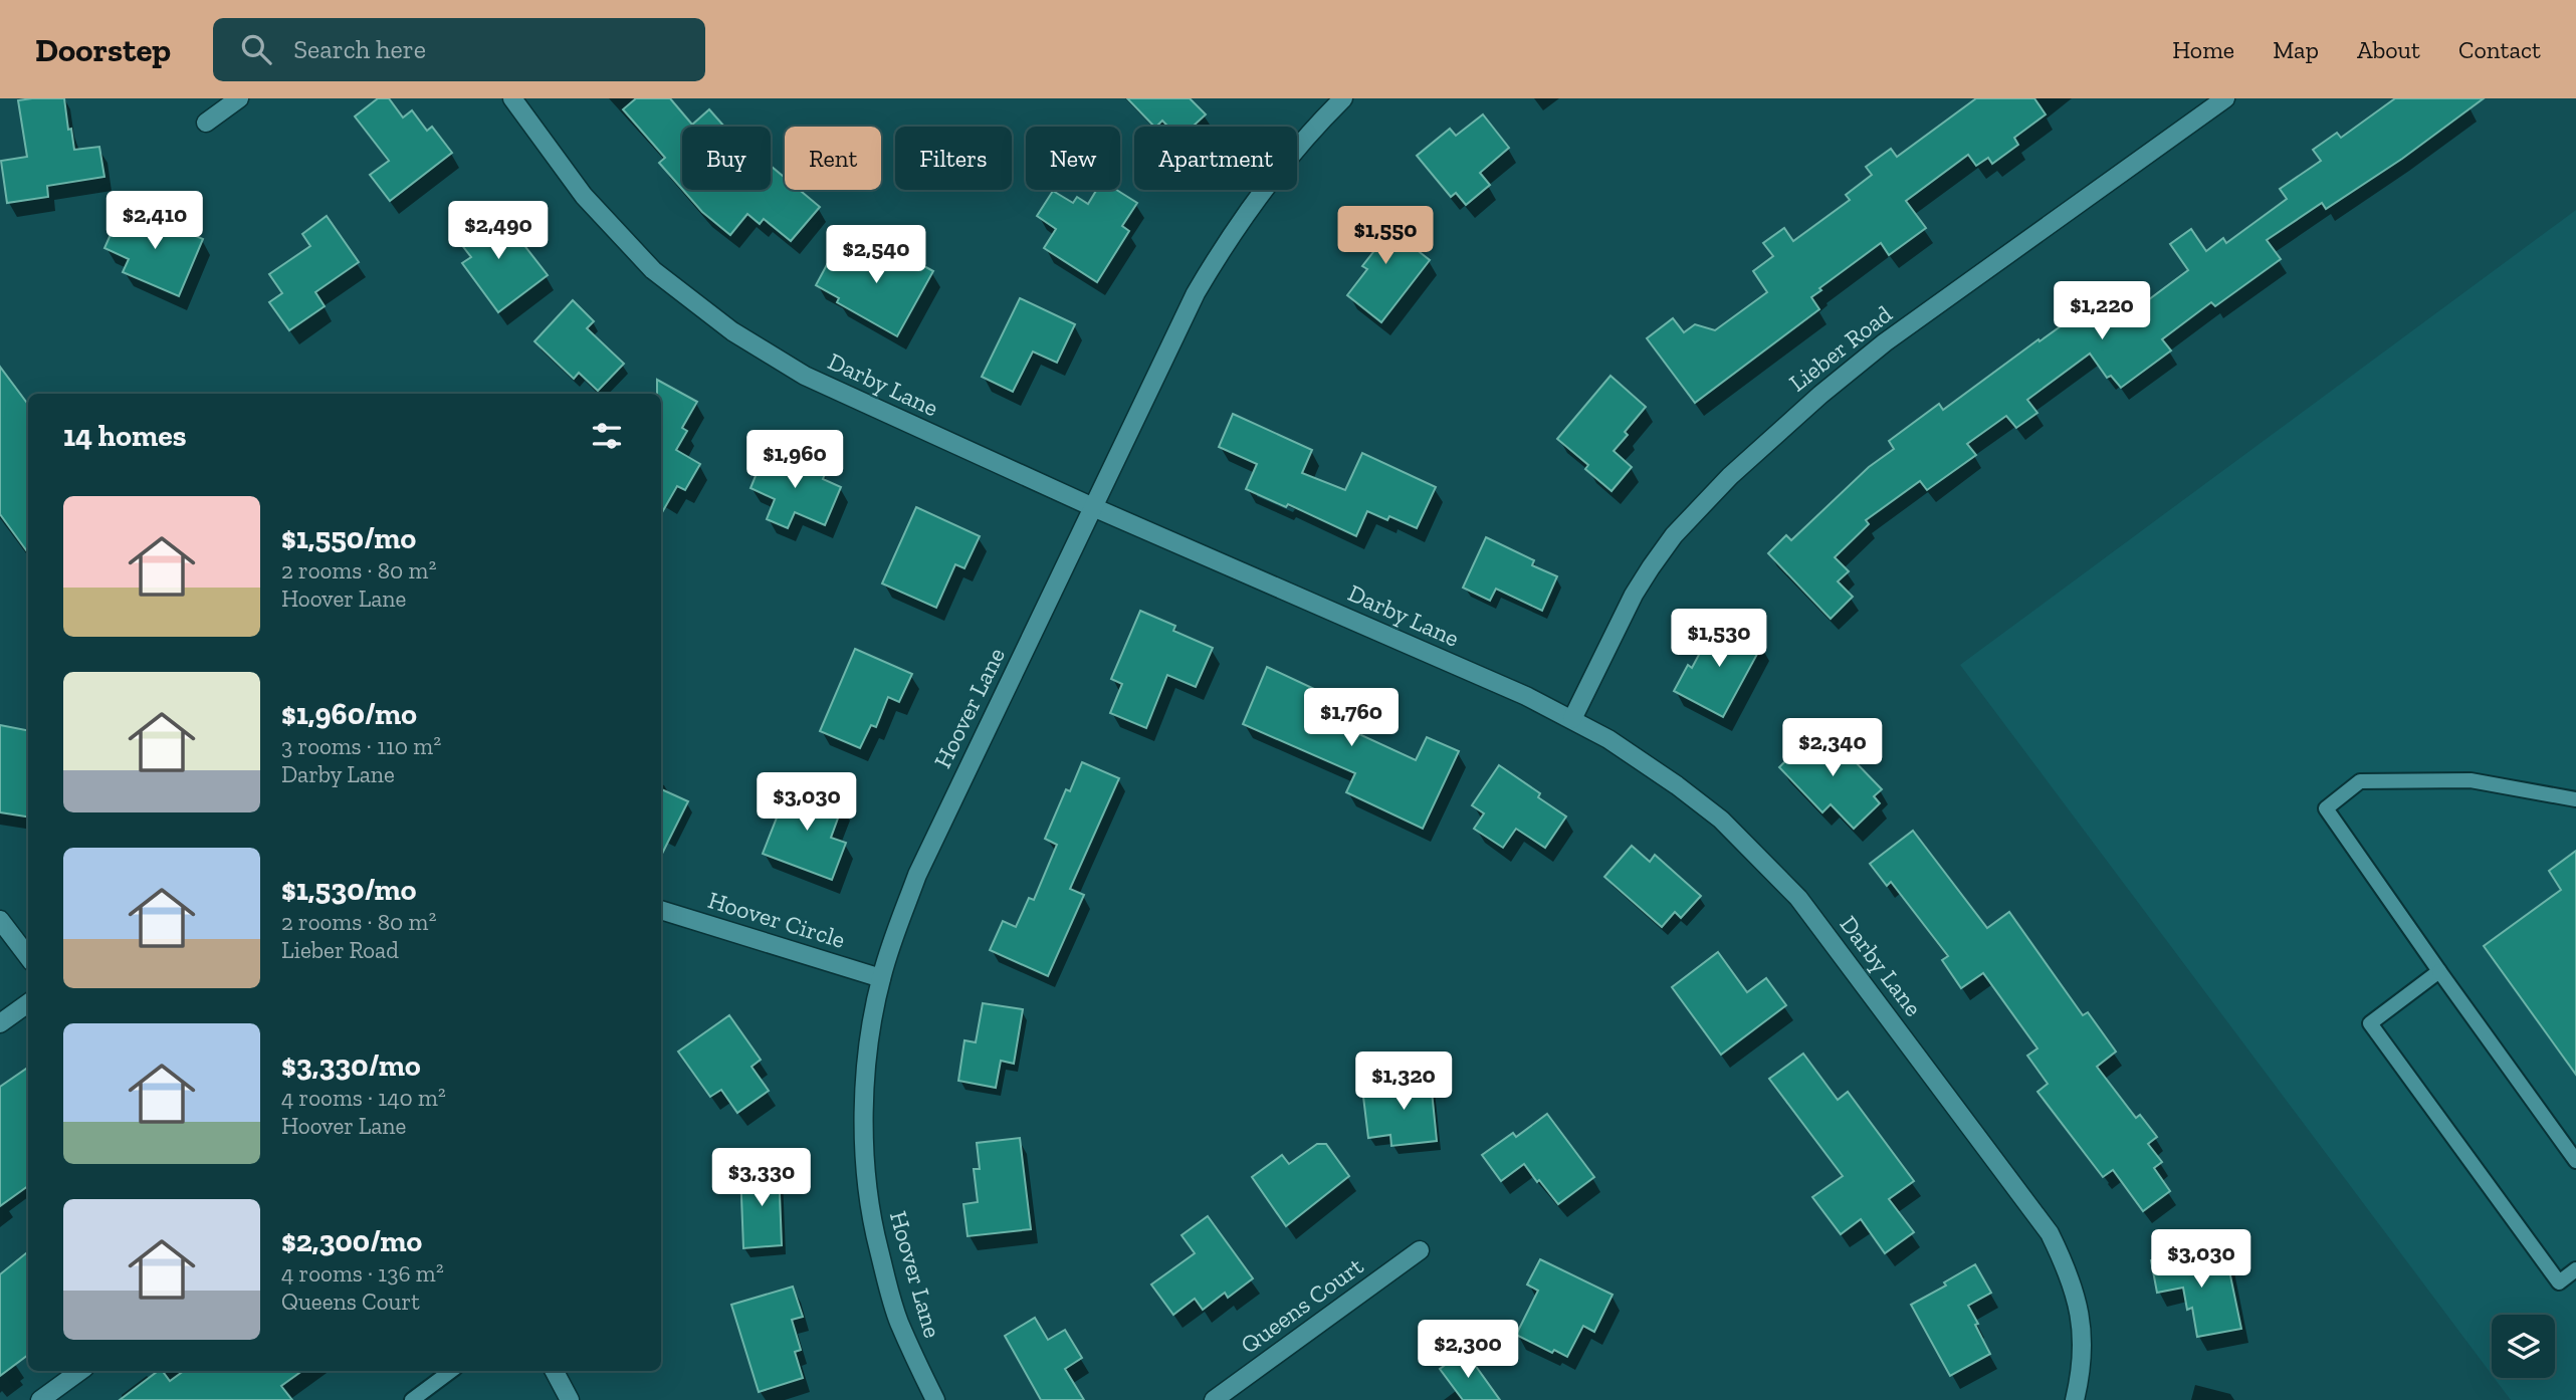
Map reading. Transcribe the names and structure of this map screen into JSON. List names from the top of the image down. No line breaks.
{"streets":{"street":["Lieber Road","Darby Lane","Hoover Lane","Hoover Circle","Queens Court"]},"crossings":[["Lieber Road","Darby Lane"],["Darby Lane","Hoover Lane"],["Hoover Lane","Hoover Circle"]],"page":{"header":"Doorstep","search":"Search here","nav":["Home","Map","About","Contact"],"chip":["Buy","Rent","Filters","New","Apartment"],"price":["$2,410","$2,490","$1,550","$2,540","$1,220","$1,960","$1,530","$1,760","$2,340","$3,030","$1,320","$3,330","$3,030","$2,300"],"heading":"14 homes","list":[{"name":"$1,550/mo","note":"2 rooms · 80 m² · Hoover Lane"},{"name":"$1,960/mo","note":"3 rooms · 110 m² · Darby Lane"},{"name":"$1,530/mo","note":"2 rooms · 80 m² · Lieber Road"},{"name":"$3,330/mo","note":"4 rooms · 140 m² · Hoover Lane"},{"name":"$2,300/mo","note":"4 rooms · 136 m² · Queens Court"}]}}
